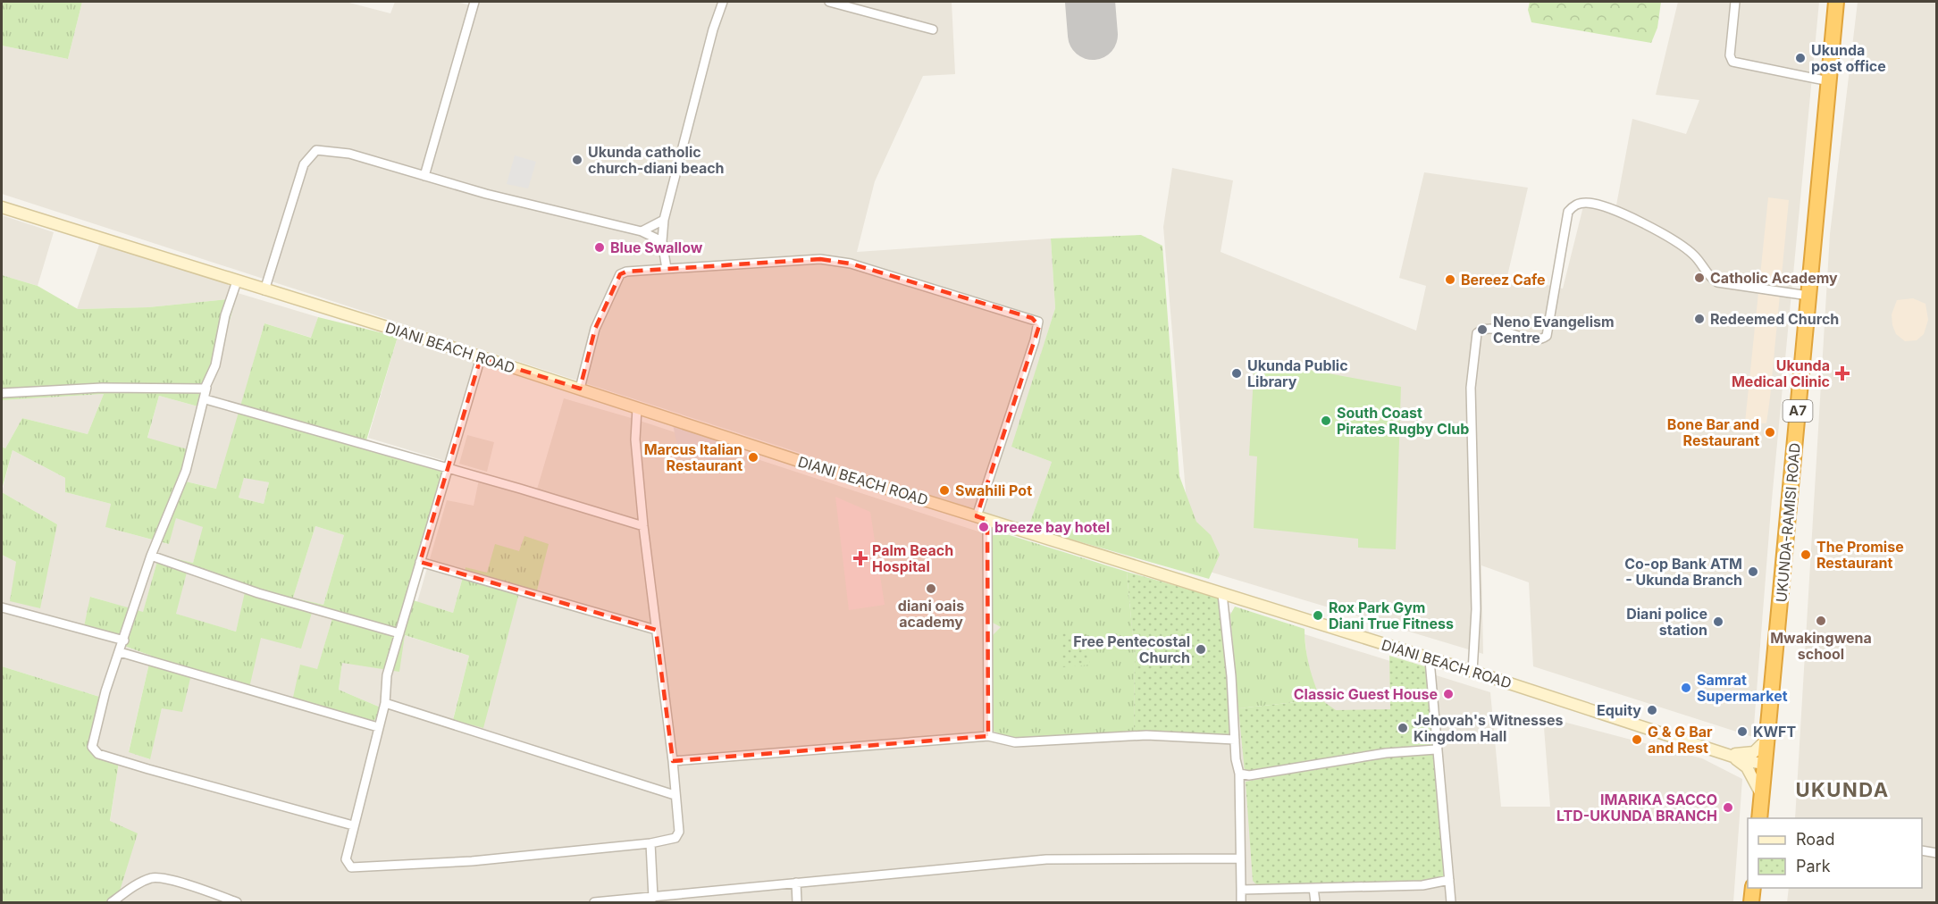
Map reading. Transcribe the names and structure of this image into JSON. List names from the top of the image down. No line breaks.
{"streets":{"highway":["A7","UKUNDA-RAMISI ROAD"],"main road":["DIANI BEACH ROAD"]},"districts":["UKUNDA"],"places":{"other":["Ukunda post office","Ukunda catholic church-diani beach","Blue Swallow","Catholic Academy","Bereez Cafe","Redeemed Church","Neno Evangelism Centre","Ukunda Public Library","South Coast Pirates Rugby Club","Bone Bar and Restaurant","Marcus Italian Restaurant","Swahili Pot","breeze bay hotel","The Promise Restaurant","Co-op Bank ATM - Ukunda Branch","diani oais academy","Rox Park Gym Diani True Fitness","Mwakingwena school","Diani police station","Free Pentecostal Church","Samrat Supermarket","Classic Guest House","Equity","Jehovah's Witnesses Kingdom Hall","KWFT","G & G Bar and Rest","IMARIKA SACCO LTD-UKUNDA BRANCH"],"health":["Ukunda Medical Clinic","Palm Beach Hospital"]},"legend":["Road","Park"]}
